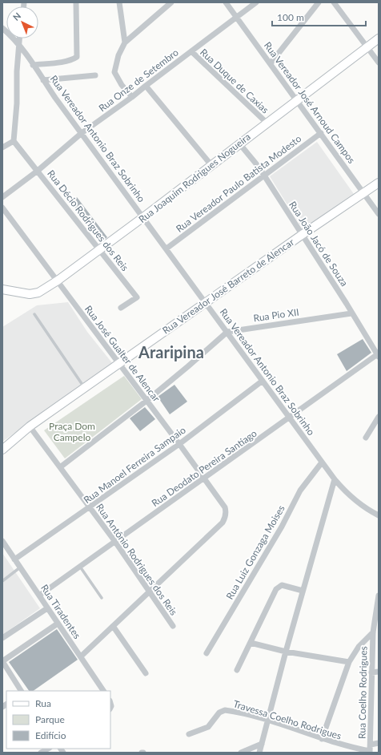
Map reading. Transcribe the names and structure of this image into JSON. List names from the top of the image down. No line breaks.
{"streets":{"main road":["Rua Joaquim Rodrigues Nogueira","Rua Vereador José Barreto de Alencar"],"street":["Rua Onze de Setembro","Rua Duque de Caxias","Rua Vereador José Arnoud Campos","Rua Vereador Antonio Braz Sobrinho","Rua Vereador Paulo Batista Modesto","Rua Décio Rodrigues dos Reis","Rua João Jacó de Souza","Rua Pio XII","Rua José Gualter de Alencar","Rua Manoel Ferreira Sampaio","Rua Deodato Pereira Santiago","Rua Luiz Gonzaga Moises","Rua Antônio Rodrigues dos Reis","Rua Tiradentes","Rua Coelho Rodrigues","Travessa Coelho Rodrigues"]},"crossings":[["Rua Onze de Setembro","Rua Duque de Caxias"],["Rua Onze de Setembro","Rua Vereador José Arnoud Campos"],["Rua Onze de Setembro","Rua Vereador Antonio Braz Sobrinho"],["Rua Onze de Setembro","Rua Décio Rodrigues dos Reis"],["Rua Duque de Caxias","Rua Joaquim Rodrigues Nogueira"],["Rua Vereador José Arnoud Campos","Rua Joaquim Rodrigues Nogueira"],["Rua Vereador José Arnoud Campos","Rua Vereador Paulo Batista Modesto"],["Rua Vereador José Arnoud Campos","Rua Vereador José Barreto de Alencar"],["Rua Vereador Antonio Braz Sobrinho","Rua Joaquim Rodrigues Nogueira"],["Rua Vereador Antonio Braz Sobrinho","Rua Vereador Paulo Batista Modesto"],["Rua Vereador Antonio Braz Sobrinho","Rua Vereador José Barreto de Alencar"],["Rua Vereador Antonio Braz Sobrinho","Rua Pio XII"],["Rua Vereador Antonio Braz Sobrinho","Rua Manoel Ferreira Sampaio"],["Rua Vereador Antonio Braz Sobrinho","Rua Deodato Pereira Santiago"],["Rua Vereador Antonio Braz Sobrinho","Rua Luiz Gonzaga Moises"],["Rua Joaquim Rodrigues Nogueira","Rua Décio Rodrigues dos Reis"],["Rua Joaquim Rodrigues Nogueira","Rua João Jacó de Souza"],["Rua Joaquim Rodrigues Nogueira","Rua José Gualter de Alencar"],["Rua Vereador Paulo Batista Modesto","Rua João Jacó de Souza"],["Rua João Jacó de Souza","Rua Vereador José Barreto de Alencar"],["Rua João Jacó de Souza","Rua Pio XII"],["Rua João Jacó de Souza","Rua Deodato Pereira Santiago"],["Rua Vereador José Barreto de Alencar","Rua José Gualter de Alencar"],["Rua Vereador José Barreto de Alencar","Rua Antônio Rodrigues dos Reis"],["Rua José Gualter de Alencar","Rua Manoel Ferreira Sampaio"],["Rua José Gualter de Alencar","Rua Deodato Pereira Santiago"],["Rua José Gualter de Alencar","Rua Antônio Rodrigues dos Reis"],["Rua Manoel Ferreira Sampaio","Rua Antônio Rodrigues dos Reis"],["Rua Manoel Ferreira Sampaio","Rua Tiradentes"],["Rua Deodato Pereira Santiago","Rua Antônio Rodrigues dos Reis"],["Rua Deodato Pereira Santiago","Rua Tiradentes"],["Rua Coelho Rodrigues","Travessa Coelho Rodrigues"]],"districts":["Araripina"],"parks":["Praça Dom Campelo"],"legend":["Rua","Parque","Edifício"],"scale_bar":"100 m","north":"top left"}
